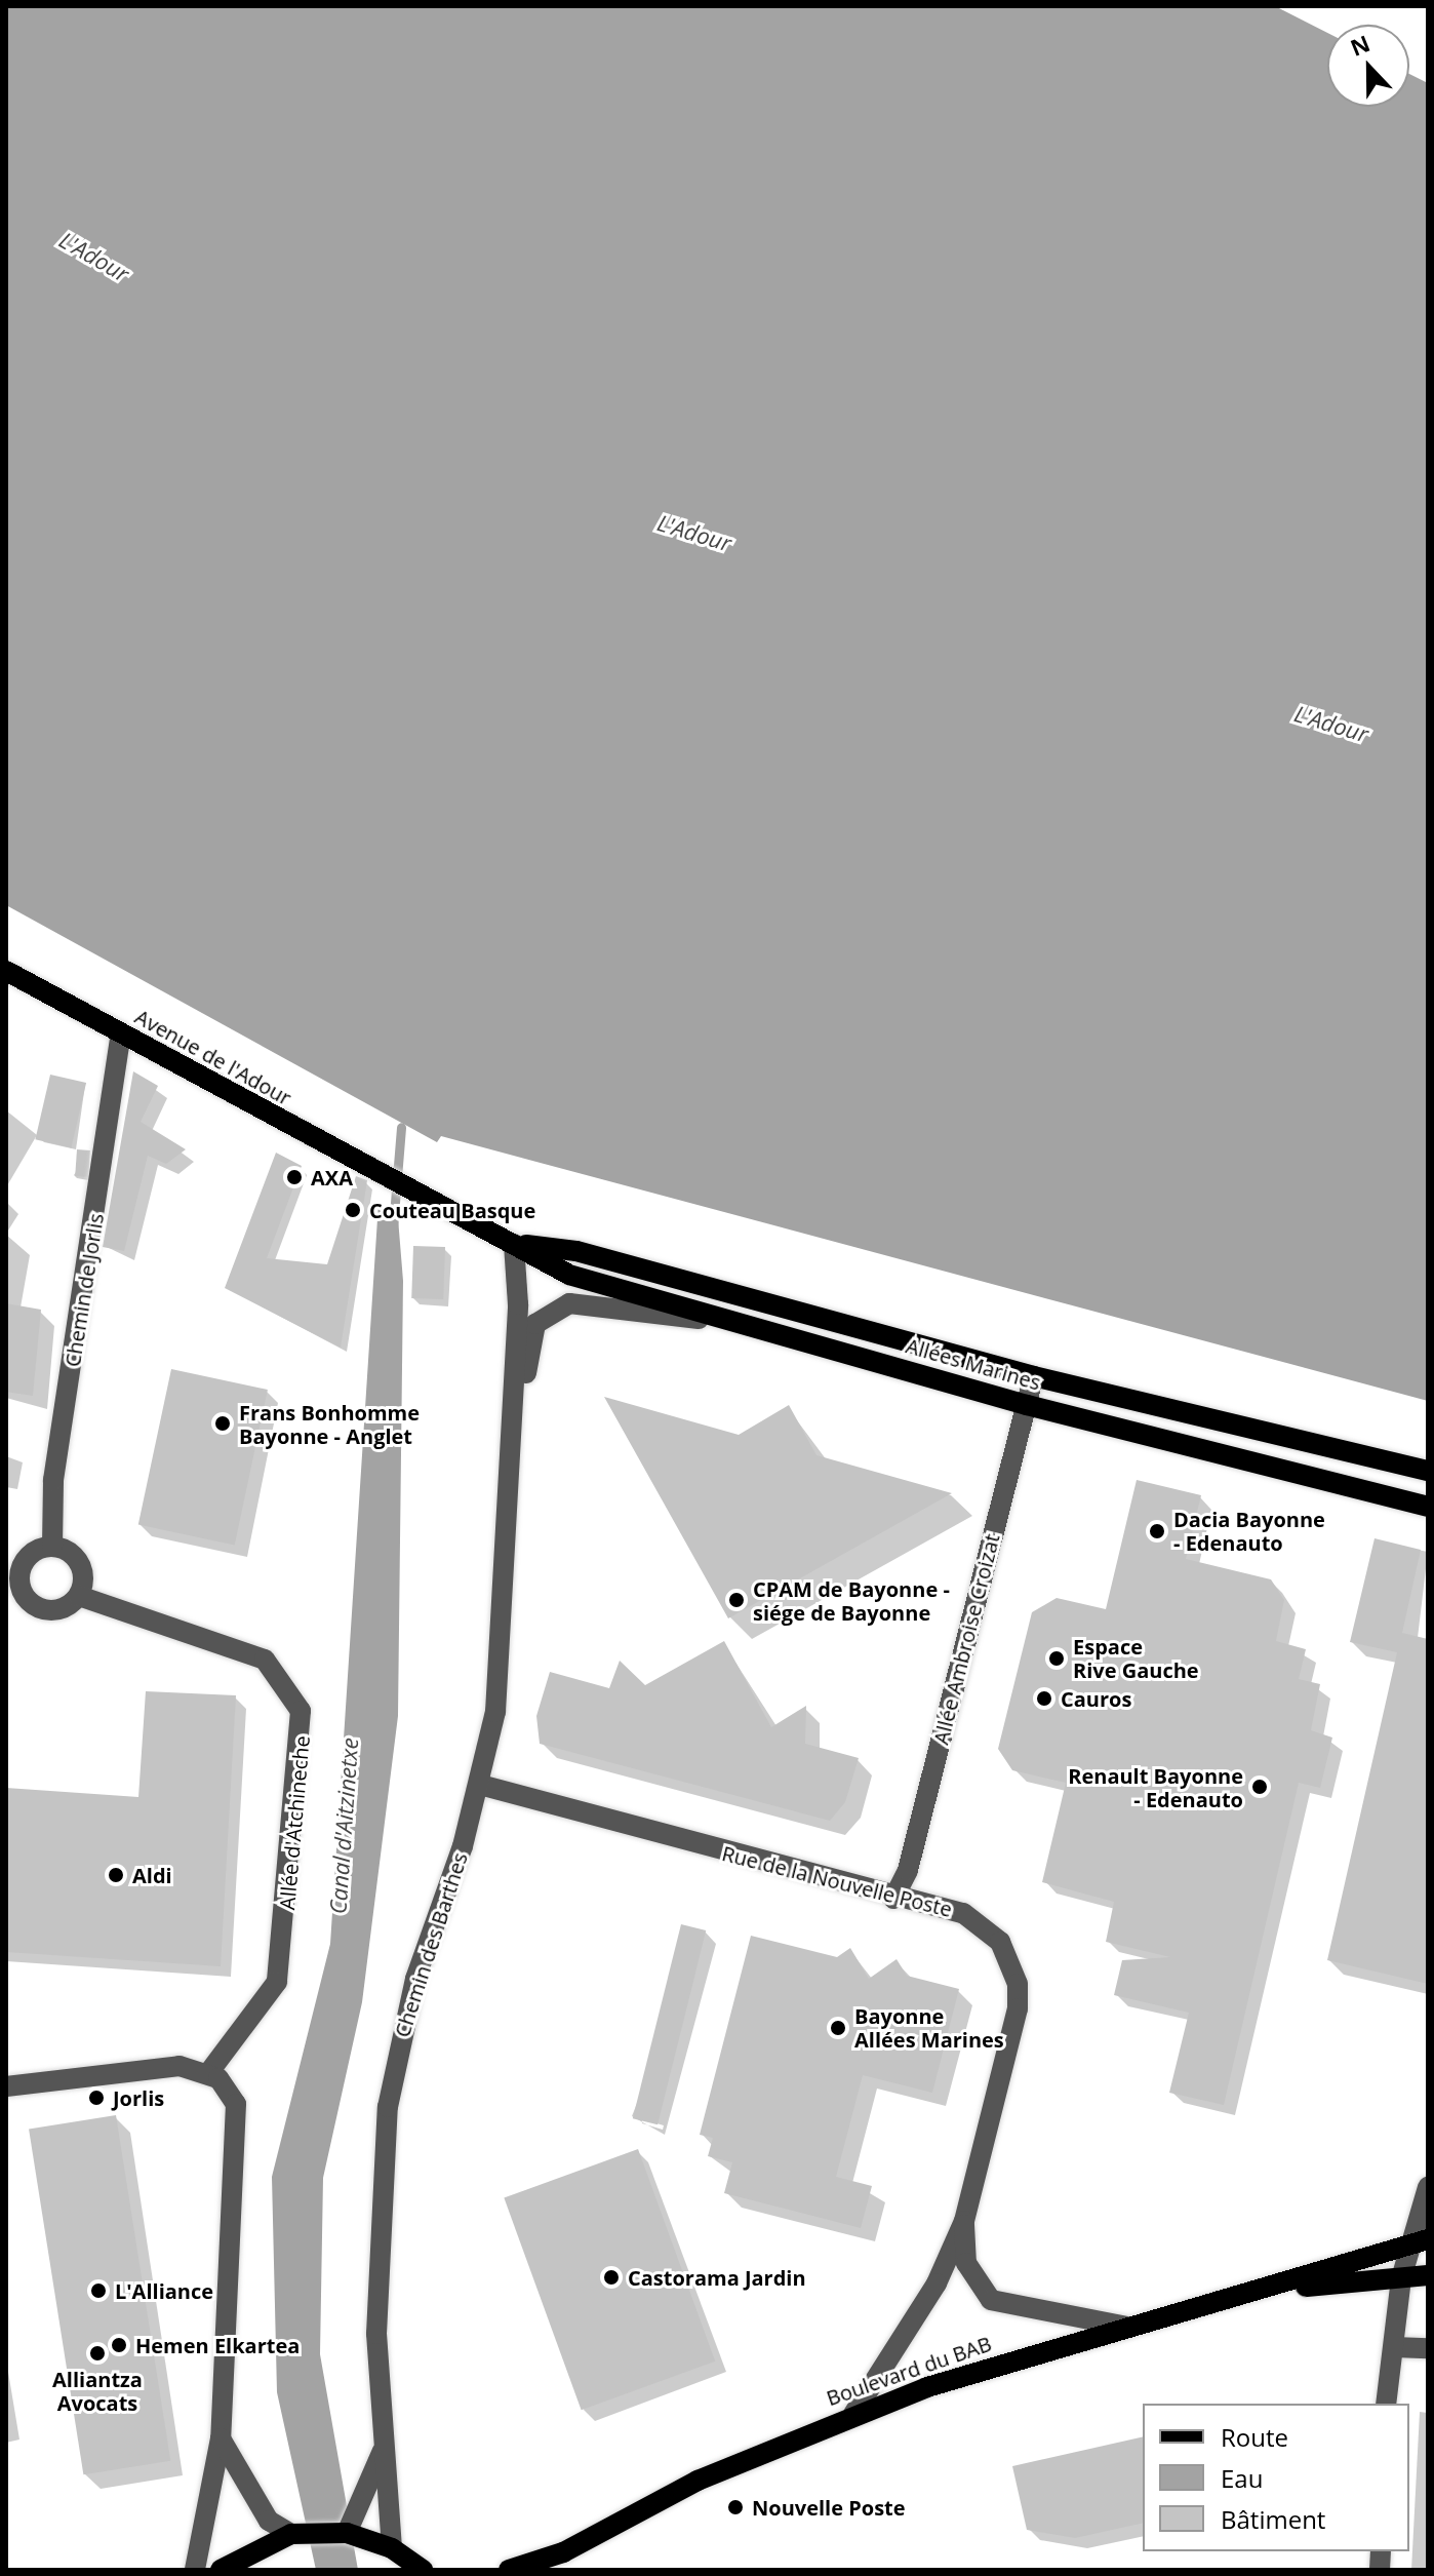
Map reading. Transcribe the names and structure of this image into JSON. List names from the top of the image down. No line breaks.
{"streets":{"main road":["Avenue de l'Adour","Allées Marines","Boulevard du BAB"],"street":["Chemin de Jorlis","Allée Ambroise Croizat","Allée d'Atchineche","Rue de la Nouvelle Poste","Chemin des Barthes"]},"crossings":[["Avenue de l'Adour","Chemin de Jorlis"],["Avenue de l'Adour","Allées Marines"],["Chemin de Jorlis","Allée d'Atchineche"],["Allées Marines","Allée Ambroise Croizat"],["Allées Marines","Chemin des Barthes"],["Allée Ambroise Croizat","Rue de la Nouvelle Poste"],["Rue de la Nouvelle Poste","Chemin des Barthes"],["Rue de la Nouvelle Poste","Boulevard du BAB"]],"water":["L'Adour","Canal d'Aitzinetxe"],"places":["AXA","Couteau Basque","Frans Bonhomme Bayonne - Anglet","Dacia Bayonne - Edenauto","CPAM de Bayonne - siége de Bayonne","Espace Rive Gauche","Cauros","Renault Bayonne - Edenauto","Aldi","Bayonne Allées Marines","Jorlis","Castorama Jardin","L'Alliance","Hemen Elkartea","Alliantza Avocats","Nouvelle Poste"],"legend":["Route","Eau","Bâtiment"],"north":"top"}
